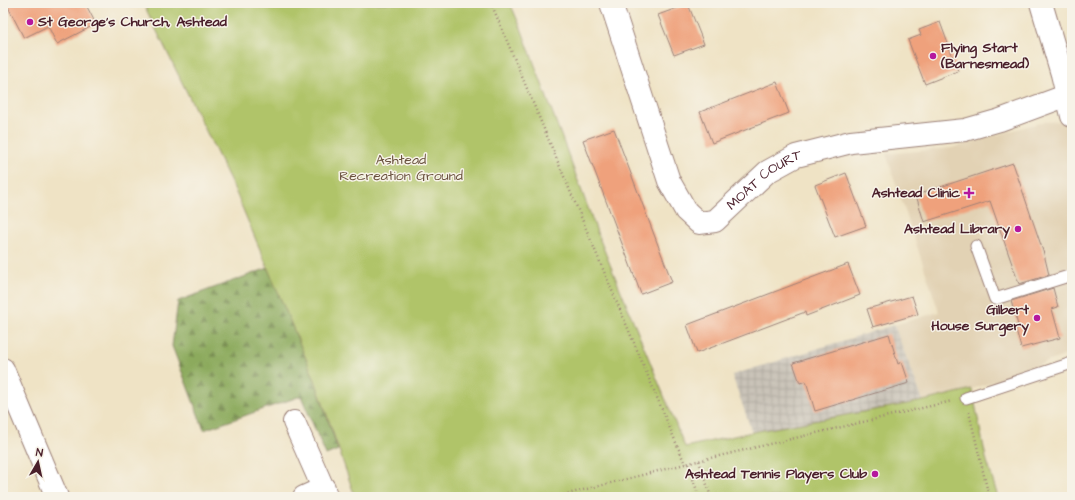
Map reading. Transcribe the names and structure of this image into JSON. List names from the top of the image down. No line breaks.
{"streets":{"street":["MOAT COURT"]},"parks":["Ashtead Recreation Ground"],"places":{"other":["St George's Church, Ashtead","Flying Start (Barnesmead)","Ashtead Library","Gilbert House Surgery","Ashtead Tennis Players Club"],"health":["Ashtead Clinic"]},"north":"top"}
